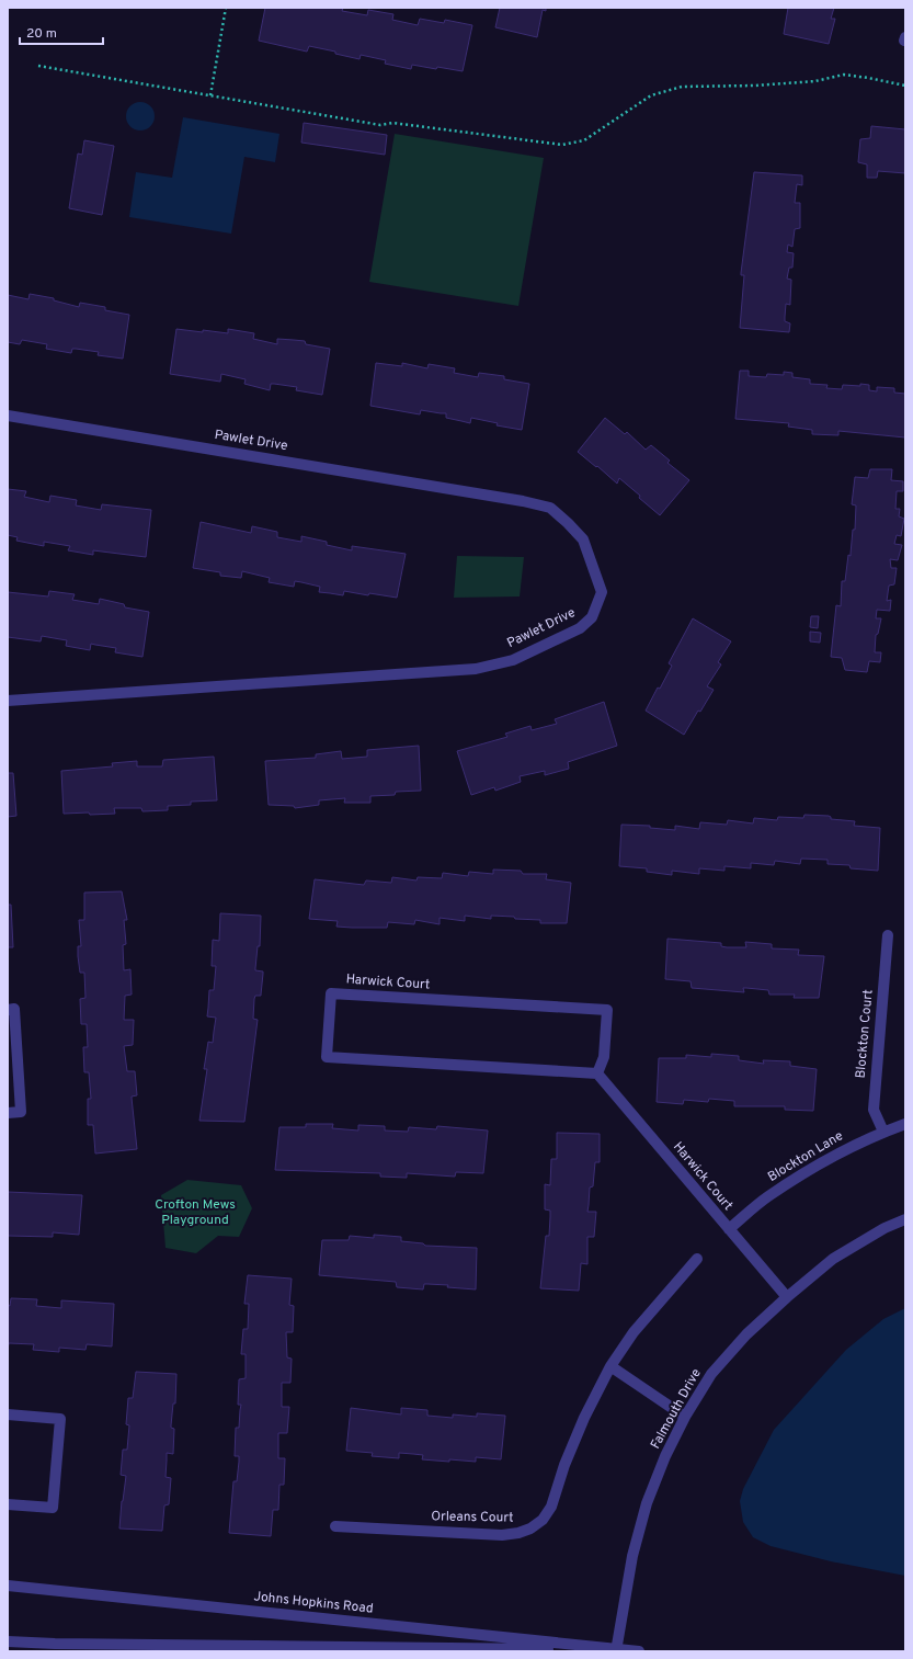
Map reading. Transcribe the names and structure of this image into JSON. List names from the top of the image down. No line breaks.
{"streets":{"street":["Pawlet Drive","Harwick Court","Blockton Court","Blockton Lane","Falmouth Drive","Orleans Court","Johns Hopkins Road"]},"crossings":[["Harwick Court","Blockton Lane"],["Harwick Court","Falmouth Drive"],["Blockton Court","Blockton Lane"],["Falmouth Drive","Johns Hopkins Road"]],"parks":["Crofton Mews Playground"],"scale_bar":"20 m"}
